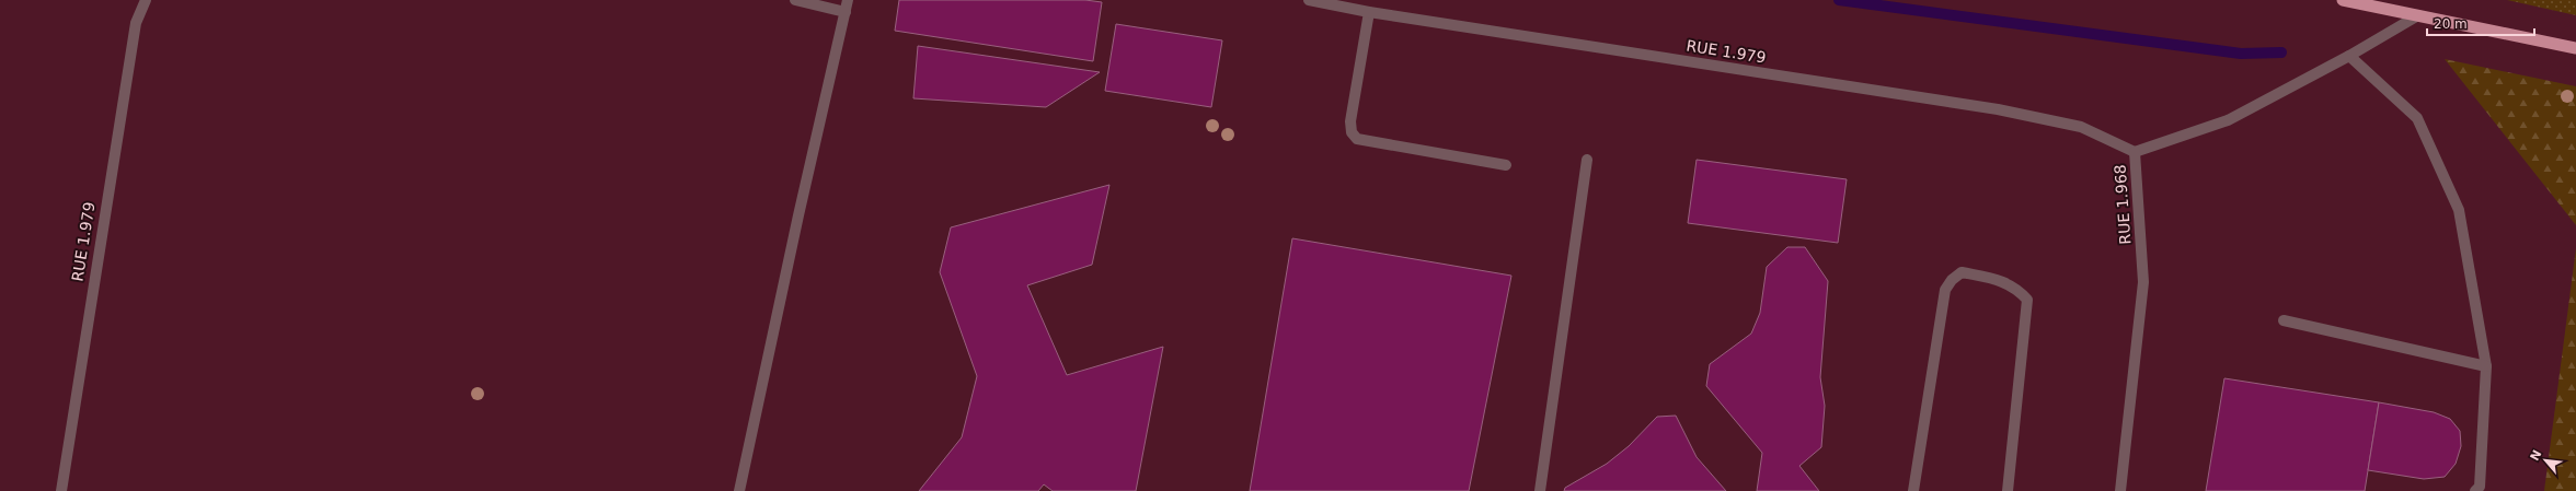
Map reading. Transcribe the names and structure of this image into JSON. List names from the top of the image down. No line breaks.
{"streets":{"street":["RUE 1.979","RUE 1.968"]},"crossings":[["RUE 1.979","RUE 1.968"]],"scale_bar":"20 m","north":"top left"}
